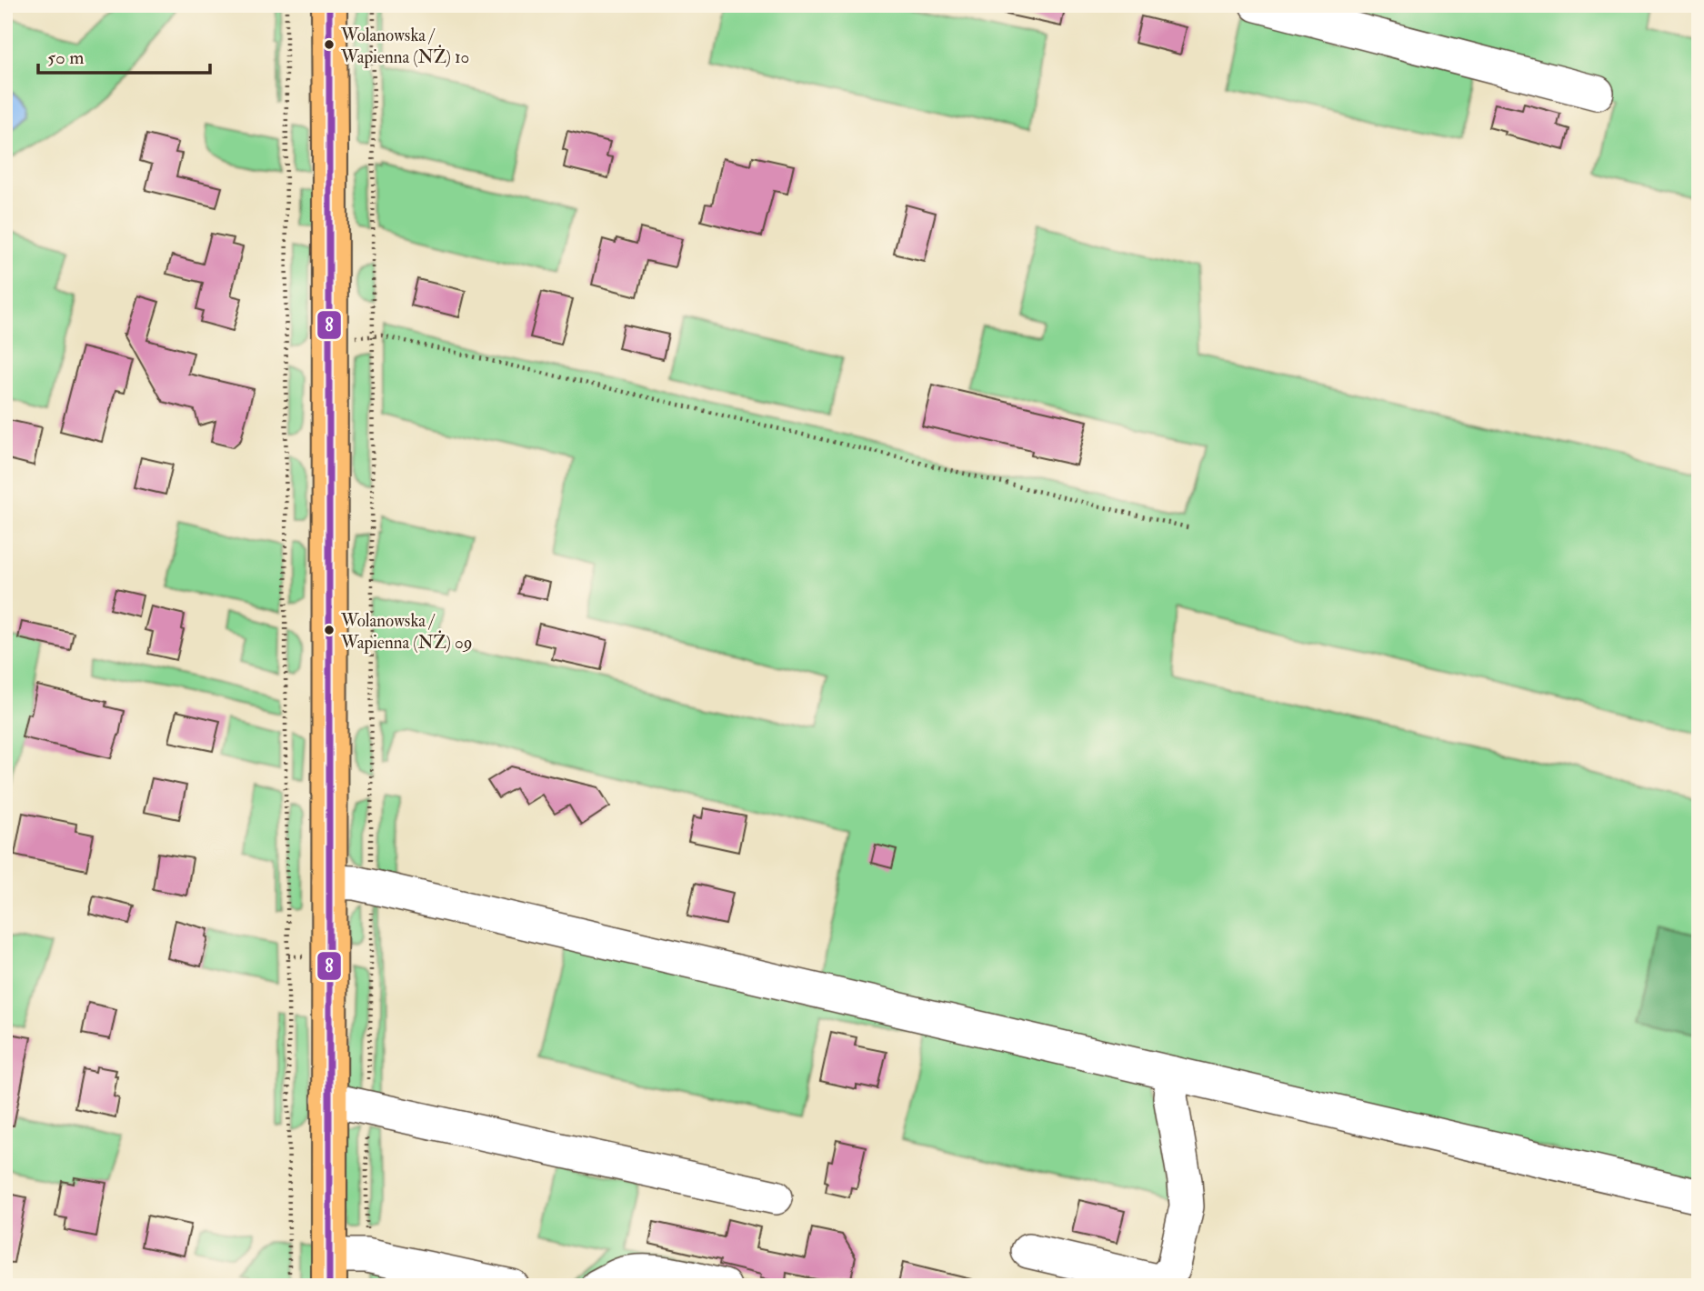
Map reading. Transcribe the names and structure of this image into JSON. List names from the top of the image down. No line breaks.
{"places":["Wolanowska / Wapienna (NŻ) 10","Wolanowska / Wapienna (NŻ) 09"],"lines":["transit line 8"],"scale_bar":"50 m"}
